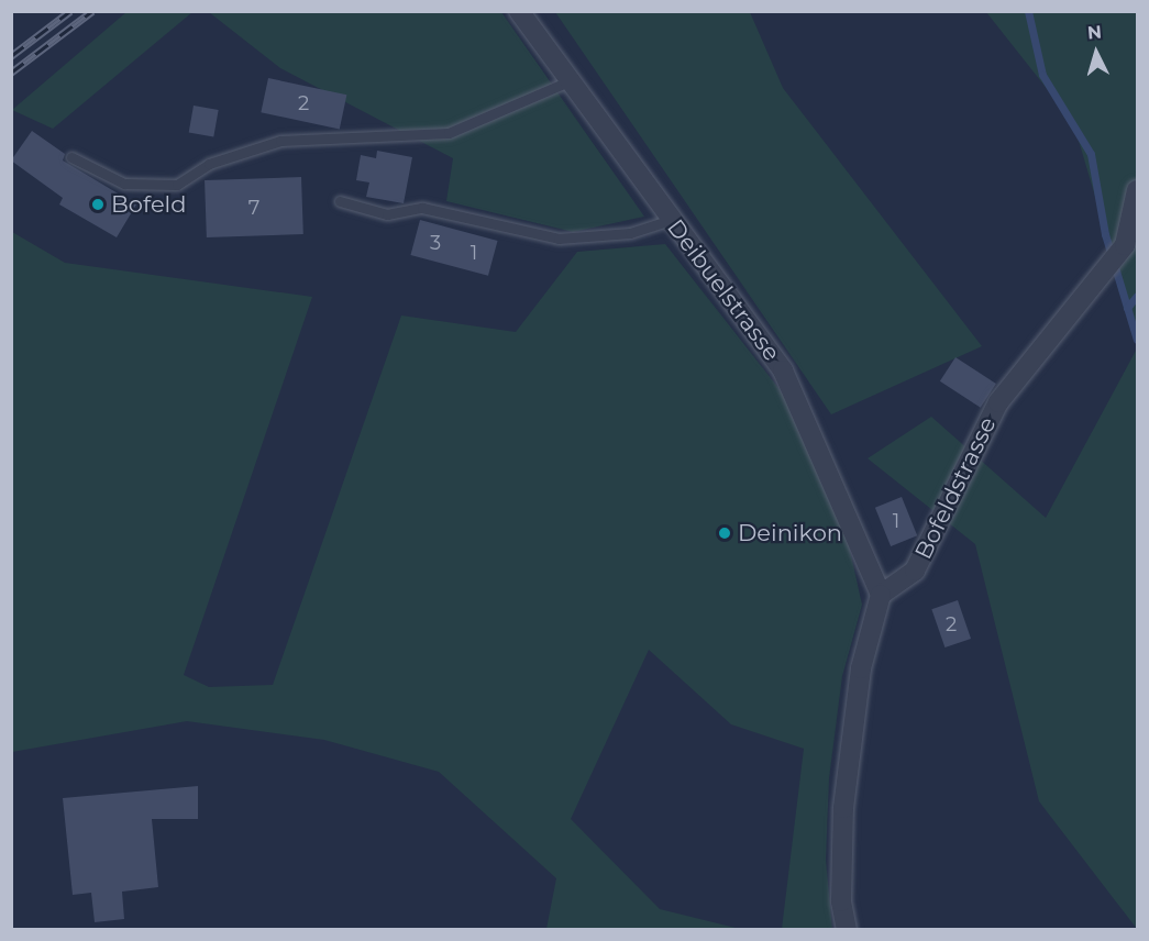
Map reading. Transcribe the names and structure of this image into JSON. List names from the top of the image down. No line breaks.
{"streets":{"street":["Deibuelstrasse","Bofeldstrasse"]},"crossings":[["Deibuelstrasse","Bofeldstrasse"]],"places":["Bofeld","Deinikon"],"house_numbers":["2","7","3","1","1","2"],"north":"top"}
